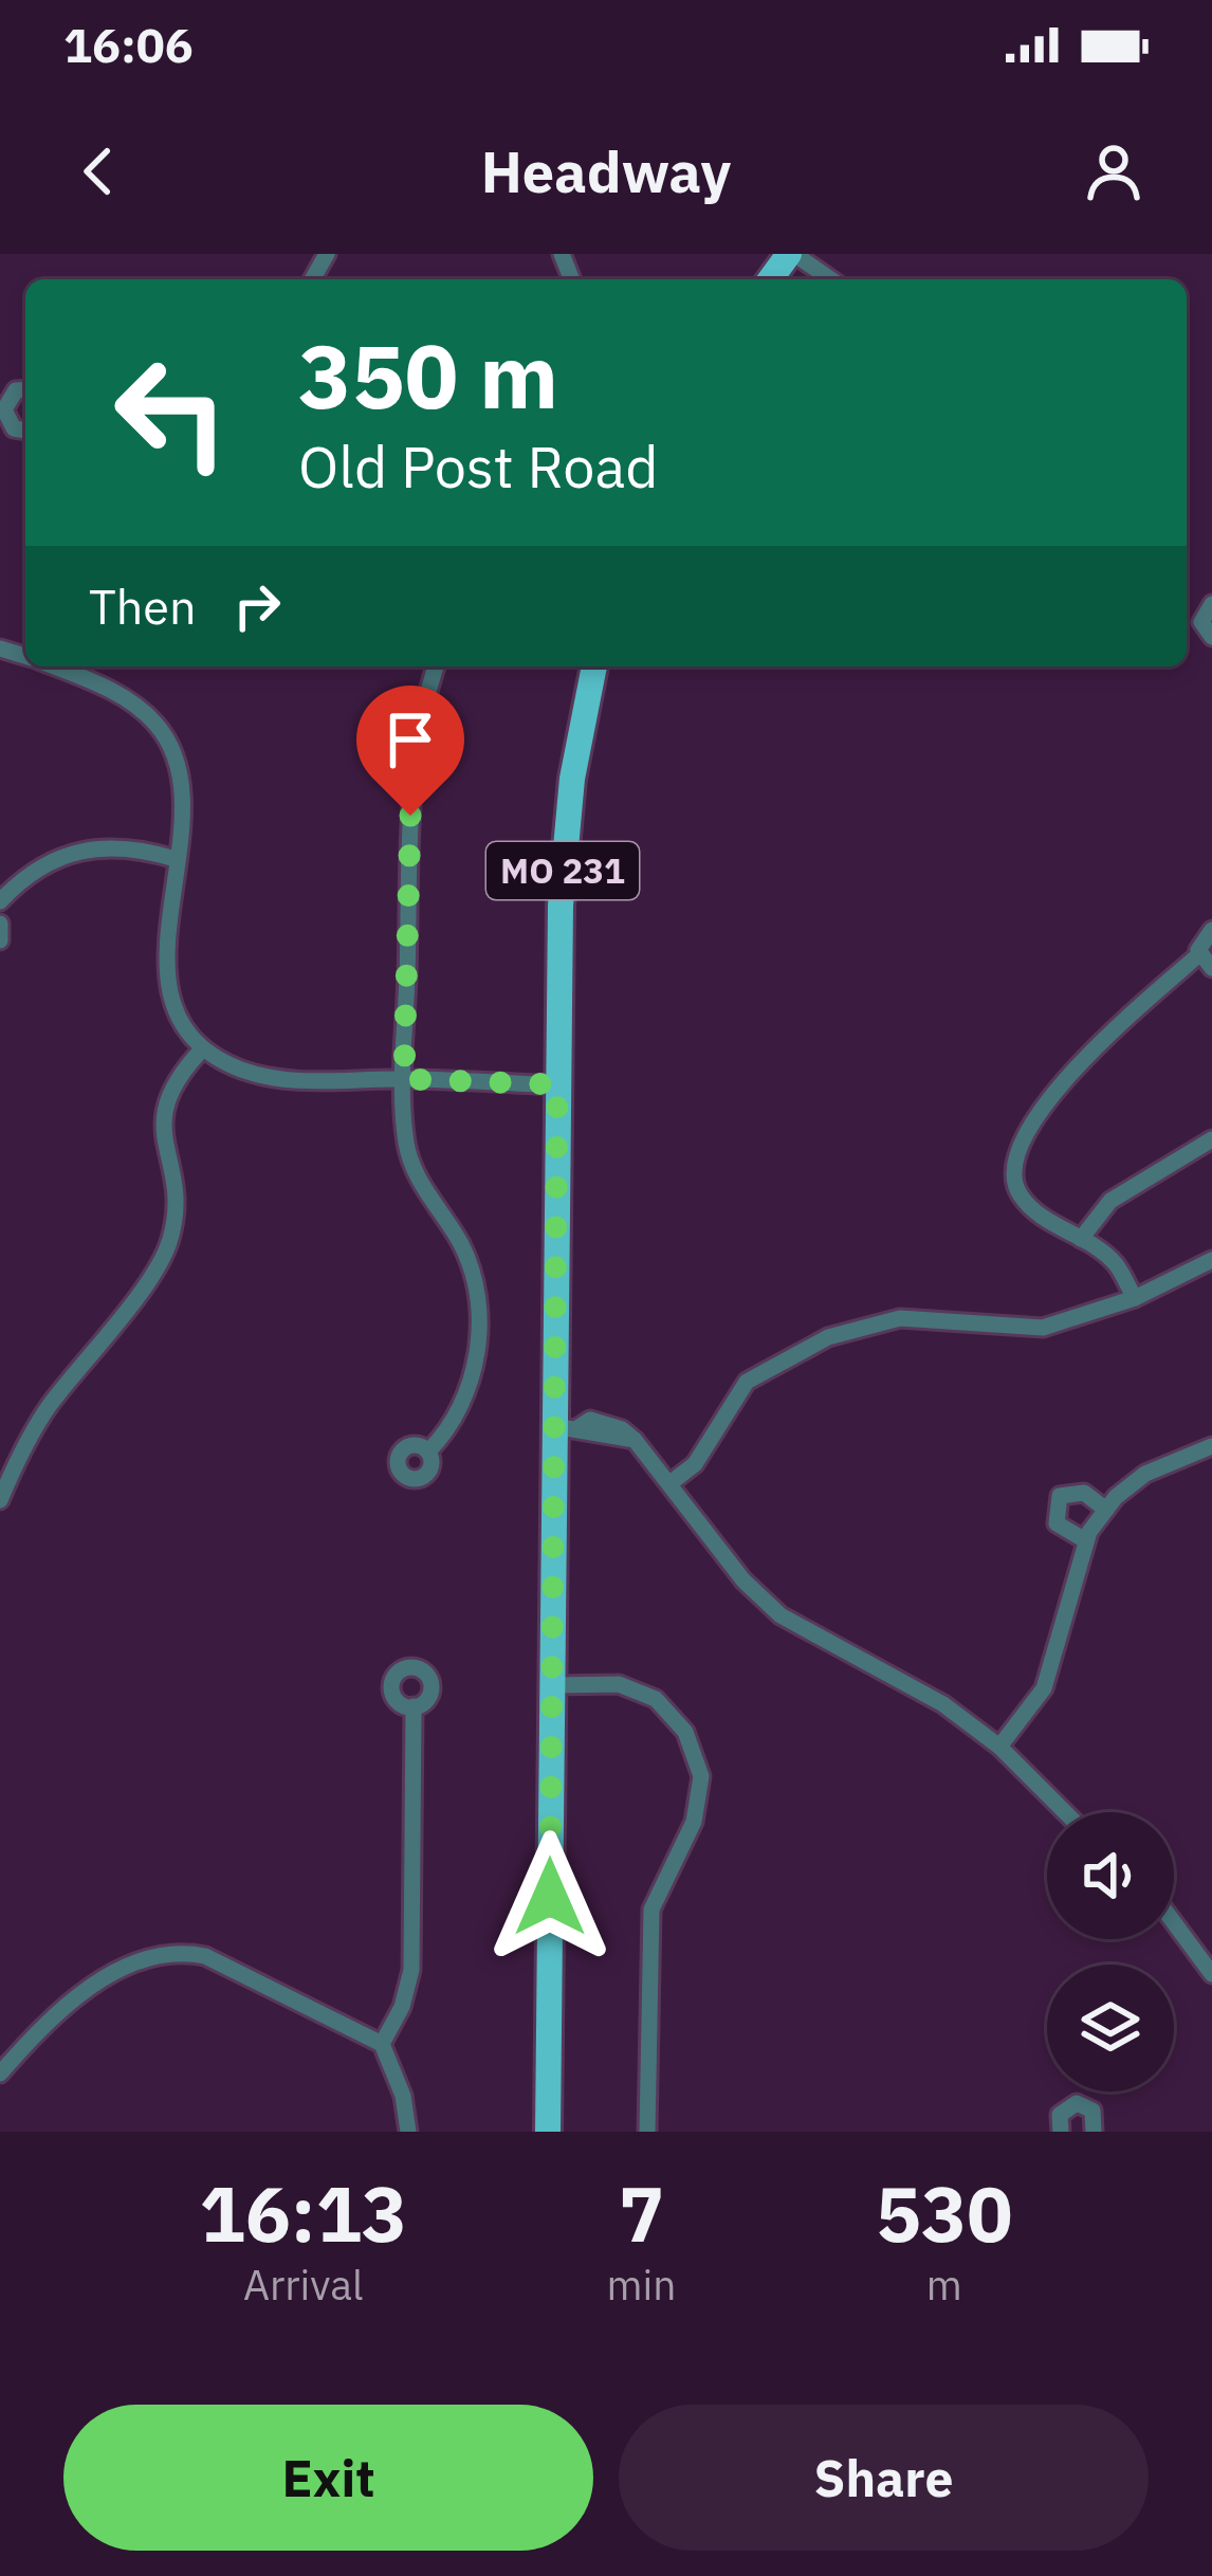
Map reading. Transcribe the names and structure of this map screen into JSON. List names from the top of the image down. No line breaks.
{"streets":{"main road":["MO 231"]},"page":{"status":"16:06","header":"Headway","turn":["350 m","Old Post Road"],"then":"Then","eta":["16:13","Arrival","7","min","530","m"],"buttons":["Exit","Share"]}}
